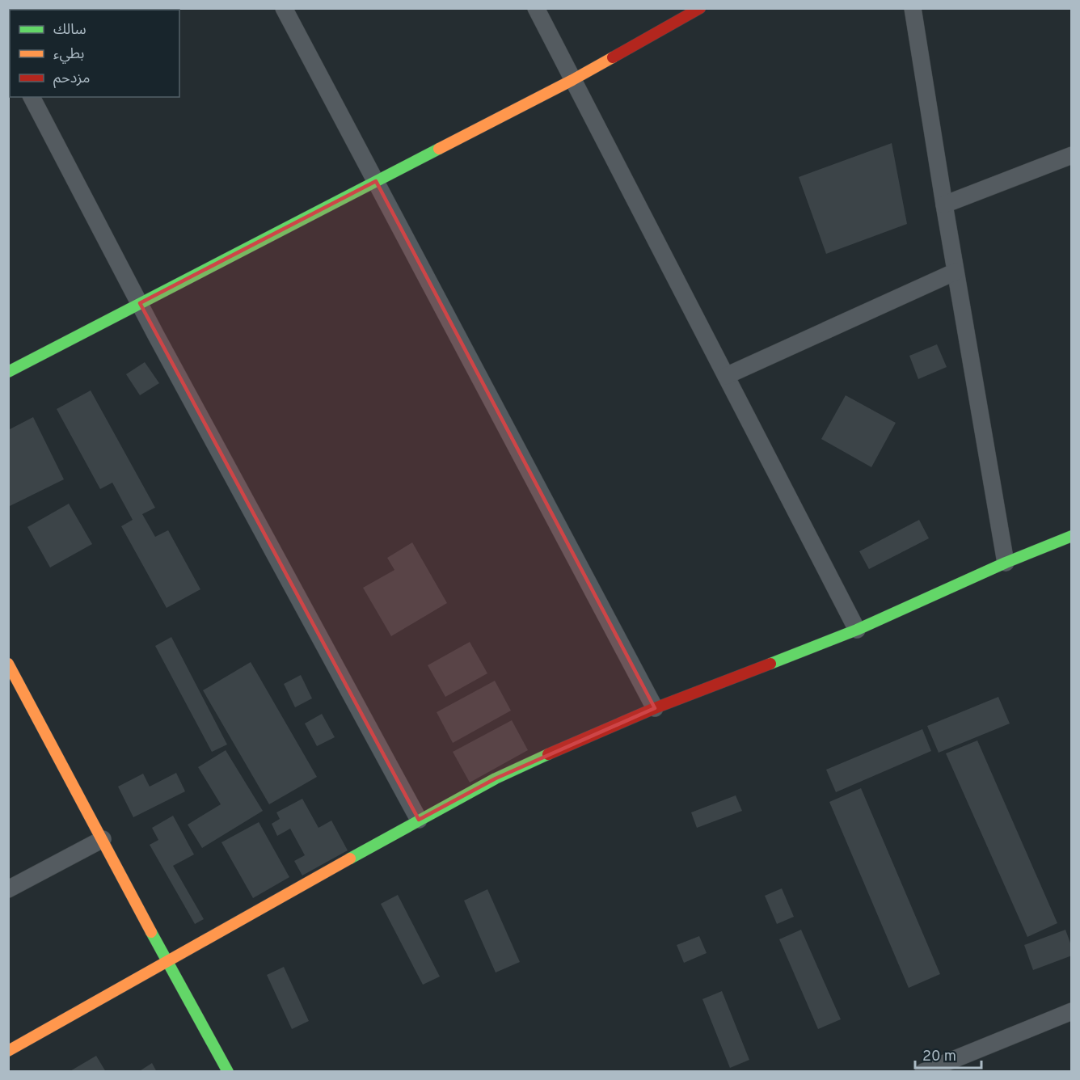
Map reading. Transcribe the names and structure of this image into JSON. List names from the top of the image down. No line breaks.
{"legend":["سالك","بطيء","مزدحم"],"scale_bar":"20 m"}
